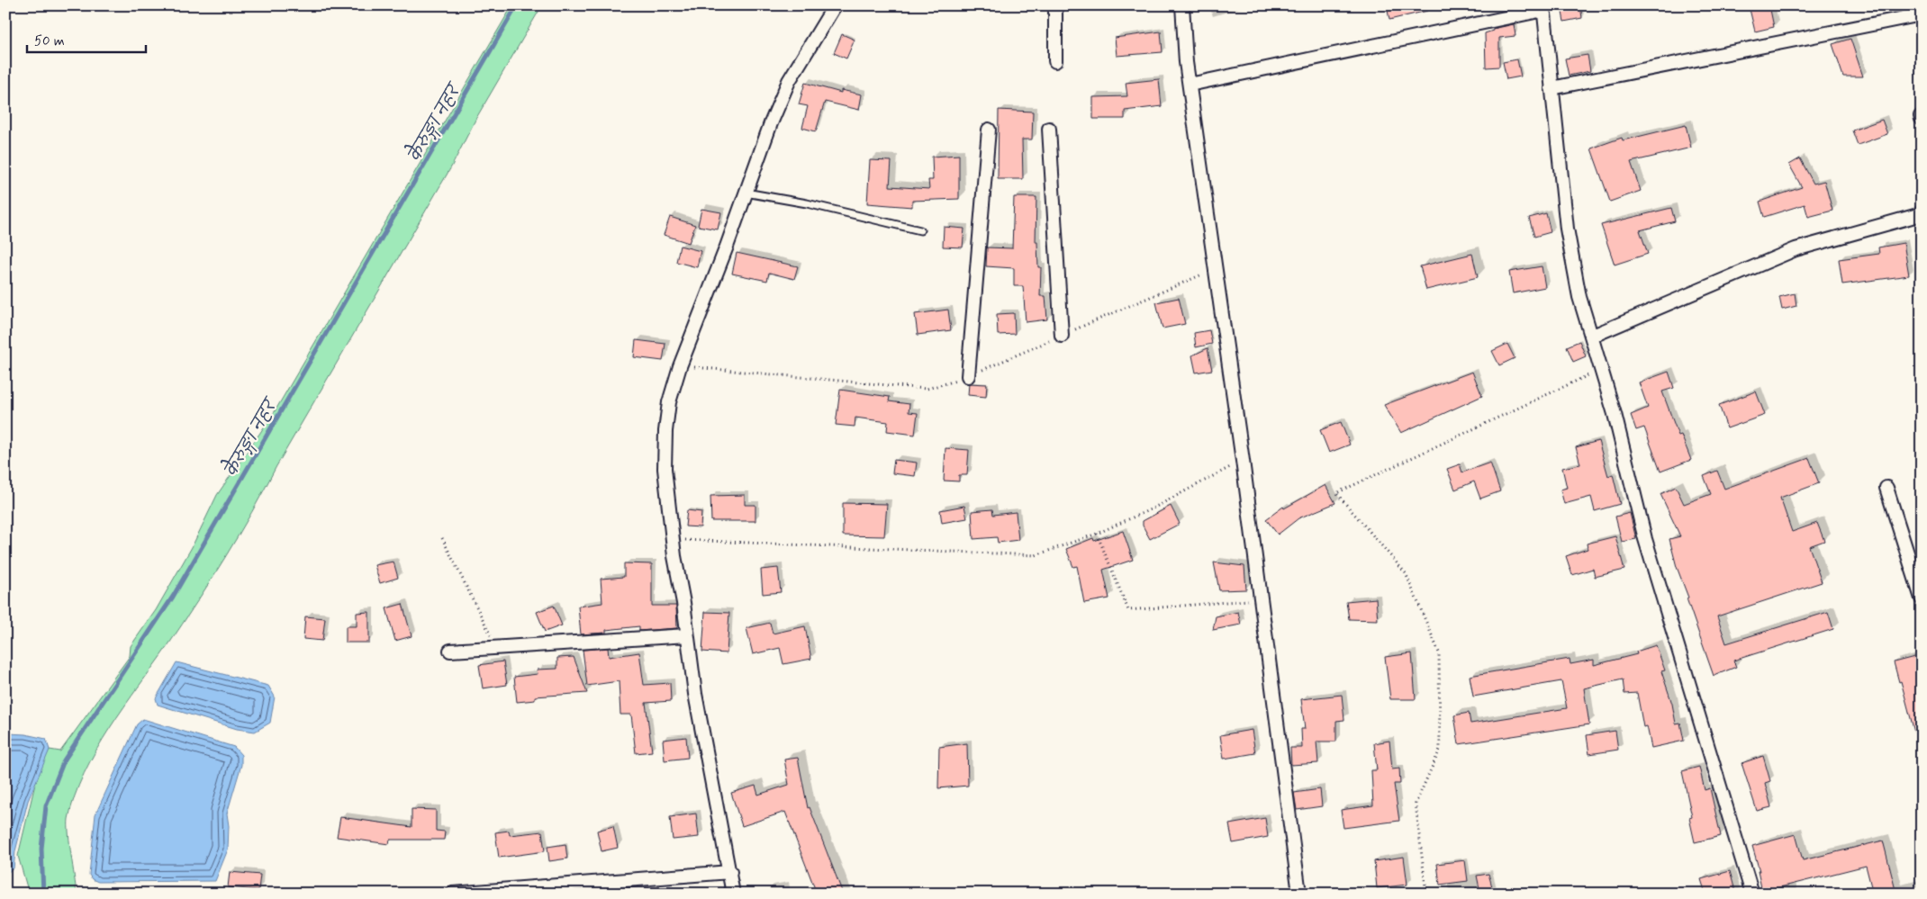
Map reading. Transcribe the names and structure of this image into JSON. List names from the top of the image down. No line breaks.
{"water":["केेरुङ्गा नहर"],"scale_bar":"50 m"}
